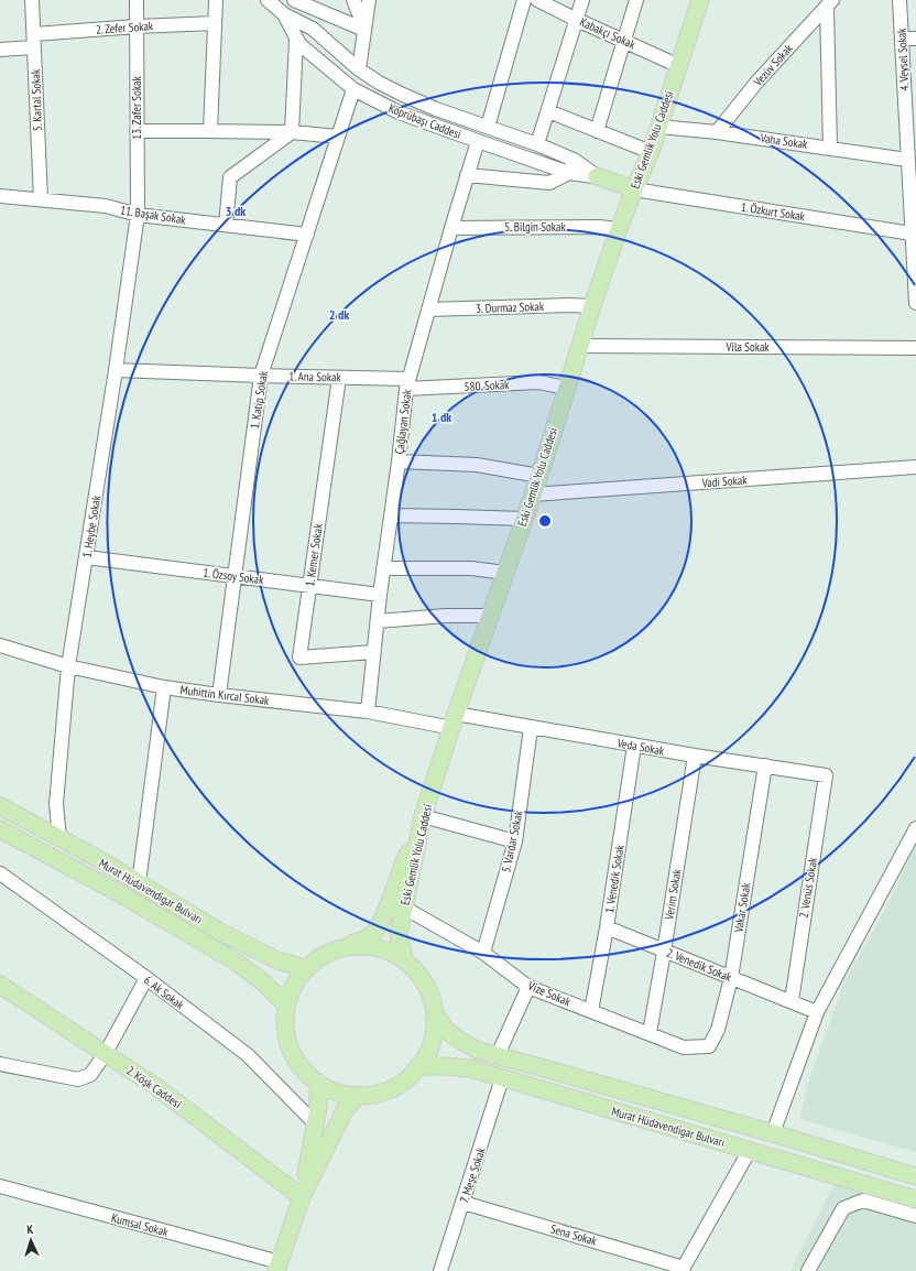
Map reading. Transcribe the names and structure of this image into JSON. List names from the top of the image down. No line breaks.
{"streets":{"main road":["Köprübaşı Caddesi","Eski Gemlik Yolu Caddesi","Murat Hüdavendigar Bulvarı","2. Köşk Caddesi"],"street":["2. Zefer Sokak","Kabakçı Sokak","4. Veysel Sokak","Vezüv Sokak","5. Kartal Sokak","13. Zafer Sokak","Vaha Sokak","1. Özkurt Sokak","11. Başak Sokak","5. Bilgin Sokak","3. Durmaz Sokak","Vila Sokak","1. Ana Sokak","580. Sokak","1. Katip Sokak","Çağlayan Sokak","Vadi Sokak","1. Heybe Sokak","1. Kemer Sokak","1. Özsoy Sokak","Muhittin Kırcal Sokak","Veda Sokak","5. Vardar Sokak","1. Venedik Sokak","2. Venüs Sokak","Verim Sokak","Vakar Sokak","2. Venedik Sokak","6. Ak Sokak","Vize Sokak","7. Meşe Sokak","Kumsal Sokak","Sena Sokak"]},"crossings":[["2. Zefer Sokak","5. Kartal Sokak"],["2. Zefer Sokak","13. Zafer Sokak"],["Kabakçı Sokak","Eski Gemlik Yolu Caddesi"],["4. Veysel Sokak","Vaha Sokak"],["4. Veysel Sokak","1. Özkurt Sokak"],["Vezüv Sokak","Vaha Sokak"],["5. Kartal Sokak","11. Başak Sokak"],["13. Zafer Sokak","11. Başak Sokak"],["13. Zafer Sokak","1. Heybe Sokak"],["Köprübaşı Caddesi","Eski Gemlik Yolu Caddesi"],["Köprübaşı Caddesi","1. Özkurt Sokak"],["Köprübaşı Caddesi","1. Katip Sokak"],["Köprübaşı Caddesi","Çağlayan Sokak"],["Eski Gemlik Yolu Caddesi","Vaha Sokak"],["Eski Gemlik Yolu Caddesi","1. Özkurt Sokak"],["Eski Gemlik Yolu Caddesi","5. Bilgin Sokak"],["Eski Gemlik Yolu Caddesi","3. Durmaz Sokak"],["Eski Gemlik Yolu Caddesi","Vila Sokak"],["Eski Gemlik Yolu Caddesi","580. Sokak"],["Eski Gemlik Yolu Caddesi","Vadi Sokak"],["Eski Gemlik Yolu Caddesi","Muhittin Kırcal Sokak"],["Eski Gemlik Yolu Caddesi","Veda Sokak"],["Eski Gemlik Yolu Caddesi","Murat Hüdavendigar Bulvarı"],["Eski Gemlik Yolu Caddesi","Vize Sokak"],["11. Başak Sokak","1. Katip Sokak"],["11. Başak Sokak","1. Heybe Sokak"],["5. Bilgin Sokak","Çağlayan Sokak"],["3. Durmaz Sokak","Çağlayan Sokak"],["1. Ana Sokak","580. Sokak"],["1. Ana Sokak","1. Katip Sokak"],["1. Ana Sokak","Çağlayan Sokak"],["1. Ana Sokak","1. Heybe Sokak"],["1. Ana Sokak","1. Kemer Sokak"],["580. Sokak","Çağlayan Sokak"],["1. Katip Sokak","1. Özsoy Sokak"],["1. Katip Sokak","Muhittin Kırcal Sokak"],["Çağlayan Sokak","1. Kemer Sokak"],["Çağlayan Sokak","1. Özsoy Sokak"],["Çağlayan Sokak","Muhittin Kırcal Sokak"],["1. Heybe Sokak","1. Özsoy Sokak"],["1. Heybe Sokak","Muhittin Kırcal Sokak"],["1. Heybe Sokak","Murat Hüdavendigar Bulvarı"],["1. Kemer Sokak","1. Özsoy Sokak"],["Muhittin Kırcal Sokak","Veda Sokak"],["Veda Sokak","5. Vardar Sokak"],["Veda Sokak","1. Venedik Sokak"],["Veda Sokak","2. Venüs Sokak"],["Veda Sokak","Verim Sokak"],["Veda Sokak","Vakar Sokak"],["5. Vardar Sokak","Vize Sokak"],["1. Venedik Sokak","2. Venedik Sokak"],["1. Venedik Sokak","Vize Sokak"],["2. Venüs Sokak","2. Venedik Sokak"],["Murat Hüdavendigar Bulvarı","7. Meşe Sokak"],["Verim Sokak","2. Venedik Sokak"],["Verim Sokak","Vize Sokak"],["Vakar Sokak","2. Venedik Sokak"],["Vakar Sokak","Vize Sokak"],["7. Meşe Sokak","Sena Sokak"]],"north":"top","rings":["3 dk","2 dk","1 dk"]}
